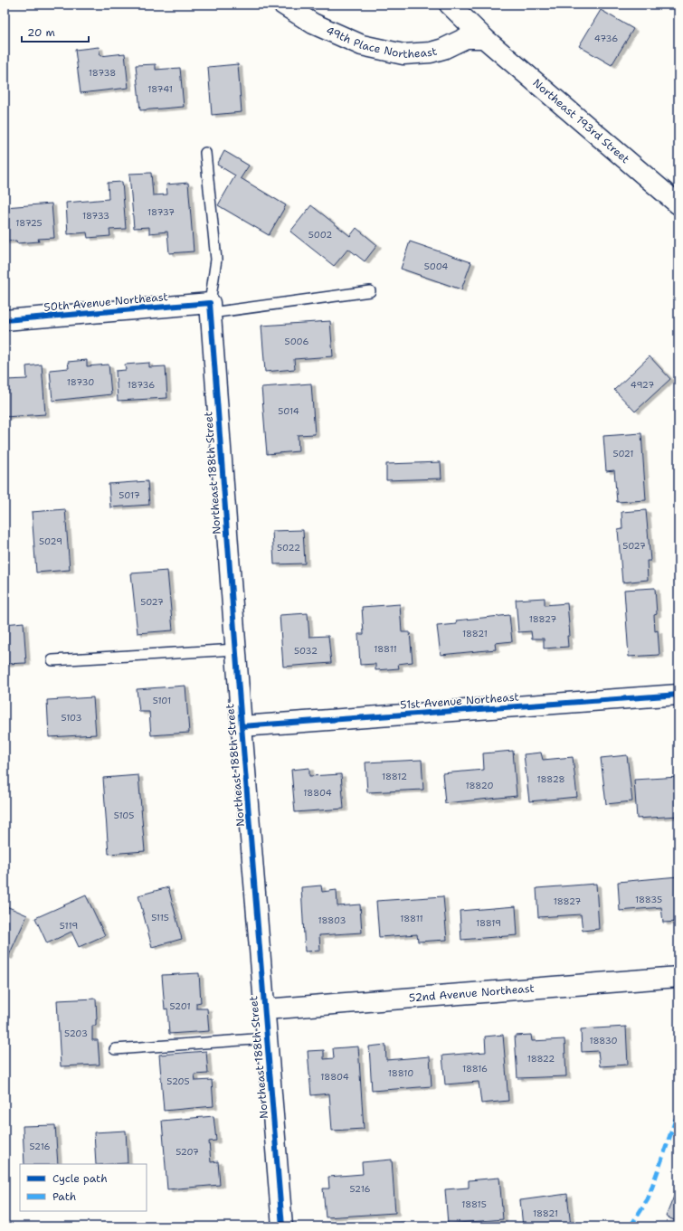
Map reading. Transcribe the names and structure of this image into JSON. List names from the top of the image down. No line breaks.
{"streets":{"street":["49th Place Northeast","Northeast 193rd Street","50th Avenue Northeast","Northeast 188th Street","51st Avenue Northeast","52nd Avenue Northeast"]},"crossings":[["49th Place Northeast","Northeast 193rd Street"],["50th Avenue Northeast","Northeast 188th Street"],["Northeast 188th Street","51st Avenue Northeast"],["Northeast 188th Street","52nd Avenue Northeast"]],"house_numbers":["4736","18738","18741","18737","18733","18725","5002","5004","5006","18730","18736","4927","5014","5021","5017","5029","5027","5022","5027","18827","18821","18811","5032","5101","5103","18812","18828","18820","18804","5105","18835","18827","5115","18811","18803","18819","5119","5201","5203","18830","18822","18816","18810","18804","5205","5216","5207","5216","18815","18821"],"legend":["Cycle path","Path"],"scale_bar":"20 m"}
